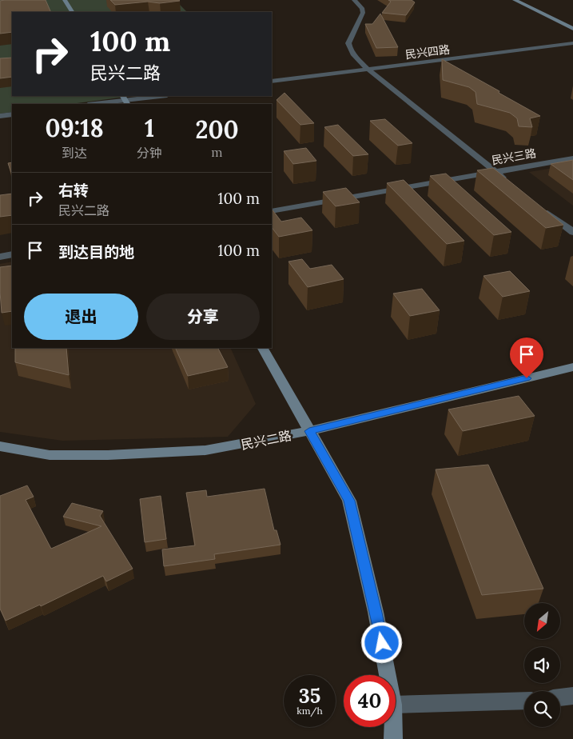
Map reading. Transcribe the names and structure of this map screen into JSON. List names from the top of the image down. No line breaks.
{"streets":{"street":["民兴四路","民兴三路","民兴二路"]},"north":"bottom left","page":{"turn":["100 m","民兴二路"],"eta":["09:18","到达","1","分钟","200","m"],"list":[{"name":"右转","note":"民兴二路","value":"100 m"},{"name":"到达目的地","value":"100 m"}],"buttons":["退出","分享"],"speed":"35 km/h","limit":"40"}}
